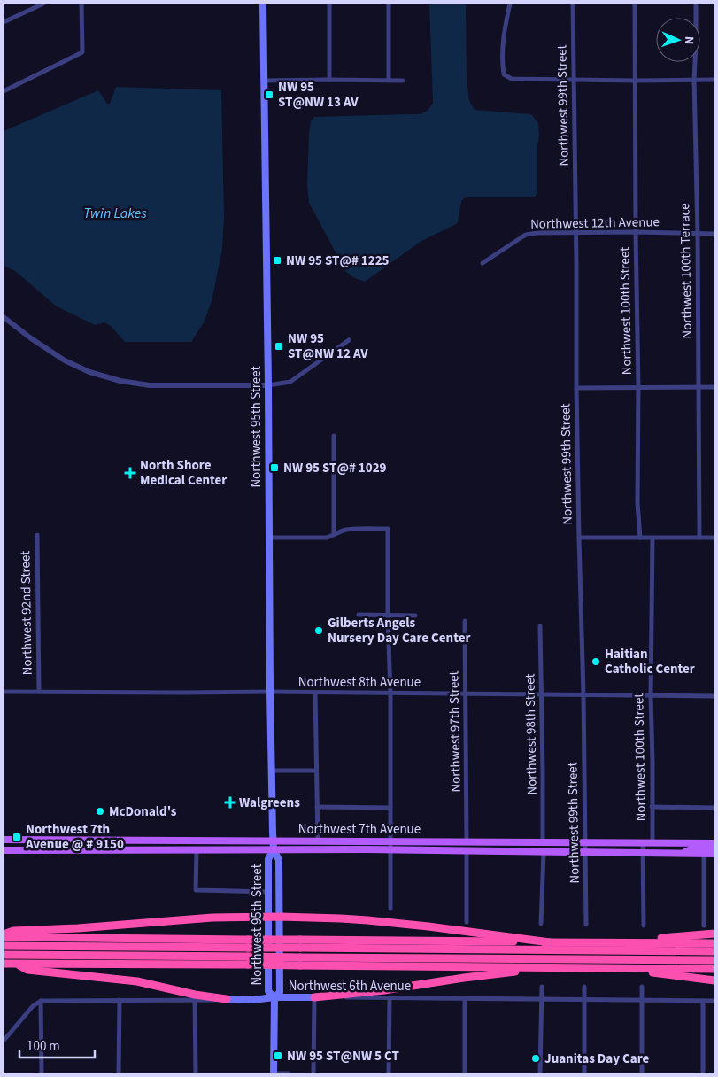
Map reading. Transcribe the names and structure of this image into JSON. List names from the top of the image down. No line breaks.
{"streets":{"main road":["Northwest 95th Street","Northwest 7th Avenue","Northwest 6th Avenue"],"street":["Northwest 99th Street","Northwest 12th Avenue","Northwest 100th Terrace","Northwest 100th Street","Northwest 92nd Street","Northwest 8th Avenue","Northwest 97th Street","Northwest 98th Street"]},"crossings":[["Northwest 99th Street","Northwest 12th Avenue"],["Northwest 99th Street","Northwest 8th Avenue"],["Northwest 99th Street","Northwest 7th Avenue"],["Northwest 12th Avenue","Northwest 100th Terrace"],["Northwest 12th Avenue","Northwest 100th Street"],["Northwest 100th Street","Northwest 8th Avenue"],["Northwest 100th Street","Northwest 7th Avenue"],["Northwest 95th Street","Northwest 8th Avenue"],["Northwest 95th Street","Northwest 7th Avenue"],["Northwest 95th Street","Northwest 6th Avenue"],["Northwest 92nd Street","Northwest 8th Avenue"],["Northwest 8th Avenue","Northwest 97th Street"],["Northwest 8th Avenue","Northwest 98th Street"],["Northwest 97th Street","Northwest 7th Avenue"],["Northwest 98th Street","Northwest 7th Avenue"]],"water":["Twin Lakes"],"places":{"transit":["NW 95 ST@NW 13 AV","NW 95 ST@# 1225","NW 95 ST@NW 12 AV","NW 95 ST@# 1029","Northwest 7th Avenue @ # 9150","NW 95 ST@NW 5 CT"],"health":["North Shore Medical Center","Walgreens"],"other":["Gilberts Angels Nursery Day Care Center","Haitian Catholic Center","McDonald's","Juanitas Day Care"]},"scale_bar":"100 m","north":"right"}
